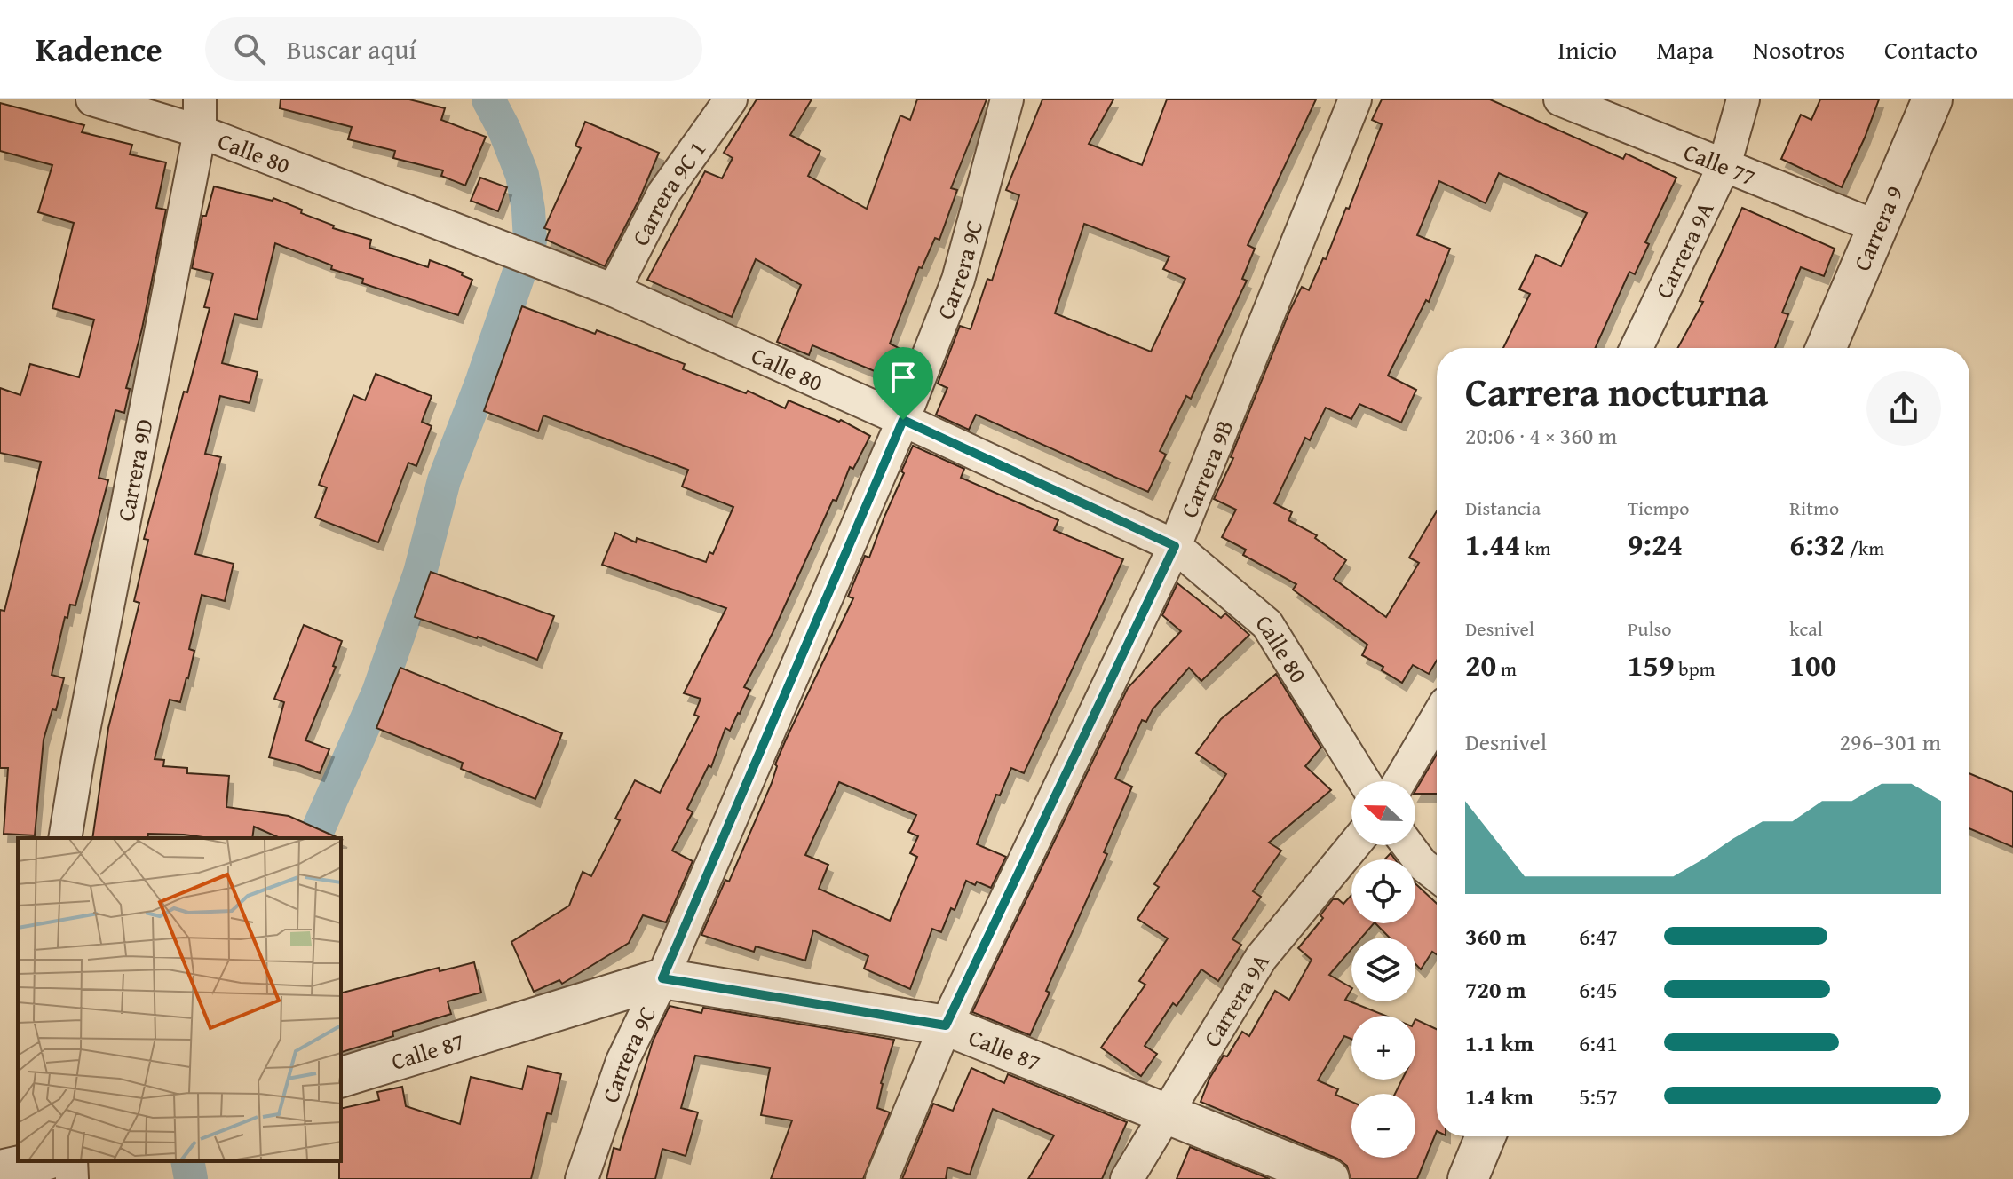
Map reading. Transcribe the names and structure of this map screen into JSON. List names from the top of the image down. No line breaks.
{"streets":{"street":["Calle 80","Calle 77","Carrera 9C 1","Carrera 9","Carrera 9A","Carrera 9C","Carrera 9B","Carrera 9D","Calle 87"]},"crossings":[["Calle 80","Carrera 9C 1"],["Calle 80","Carrera 9C"],["Calle 80","Carrera 9B"],["Calle 80","Carrera 9D"],["Calle 77","Carrera 9"],["Calle 77","Carrera 9A"],["Carrera 9A","Calle 87"],["Carrera 9C","Calle 87"],["Carrera 9B","Calle 87"]],"north":"left","page":{"header":"Kadence","search":"Buscar aquí","nav":["Inicio","Mapa","Nosotros","Contacto"],"heading":["Carrera nocturna","20:06 · 4 × 360 m"],"stats":[["Distancia","1.44 km"],["Tiempo","9:24"],["Ritmo","6:32 /km"],["Desnivel","20 m"],["Pulso","159 bpm"],["kcal","100"]],"chart":["Desnivel","296–301 m"],"map_buttons":["+","−"],"list":[{"name":"360 m","note":"6:47"},{"name":"720 m","note":"6:45"},{"name":"1.1 km","note":"6:41"},{"name":"1.4 km","note":"5:57"}]}}
